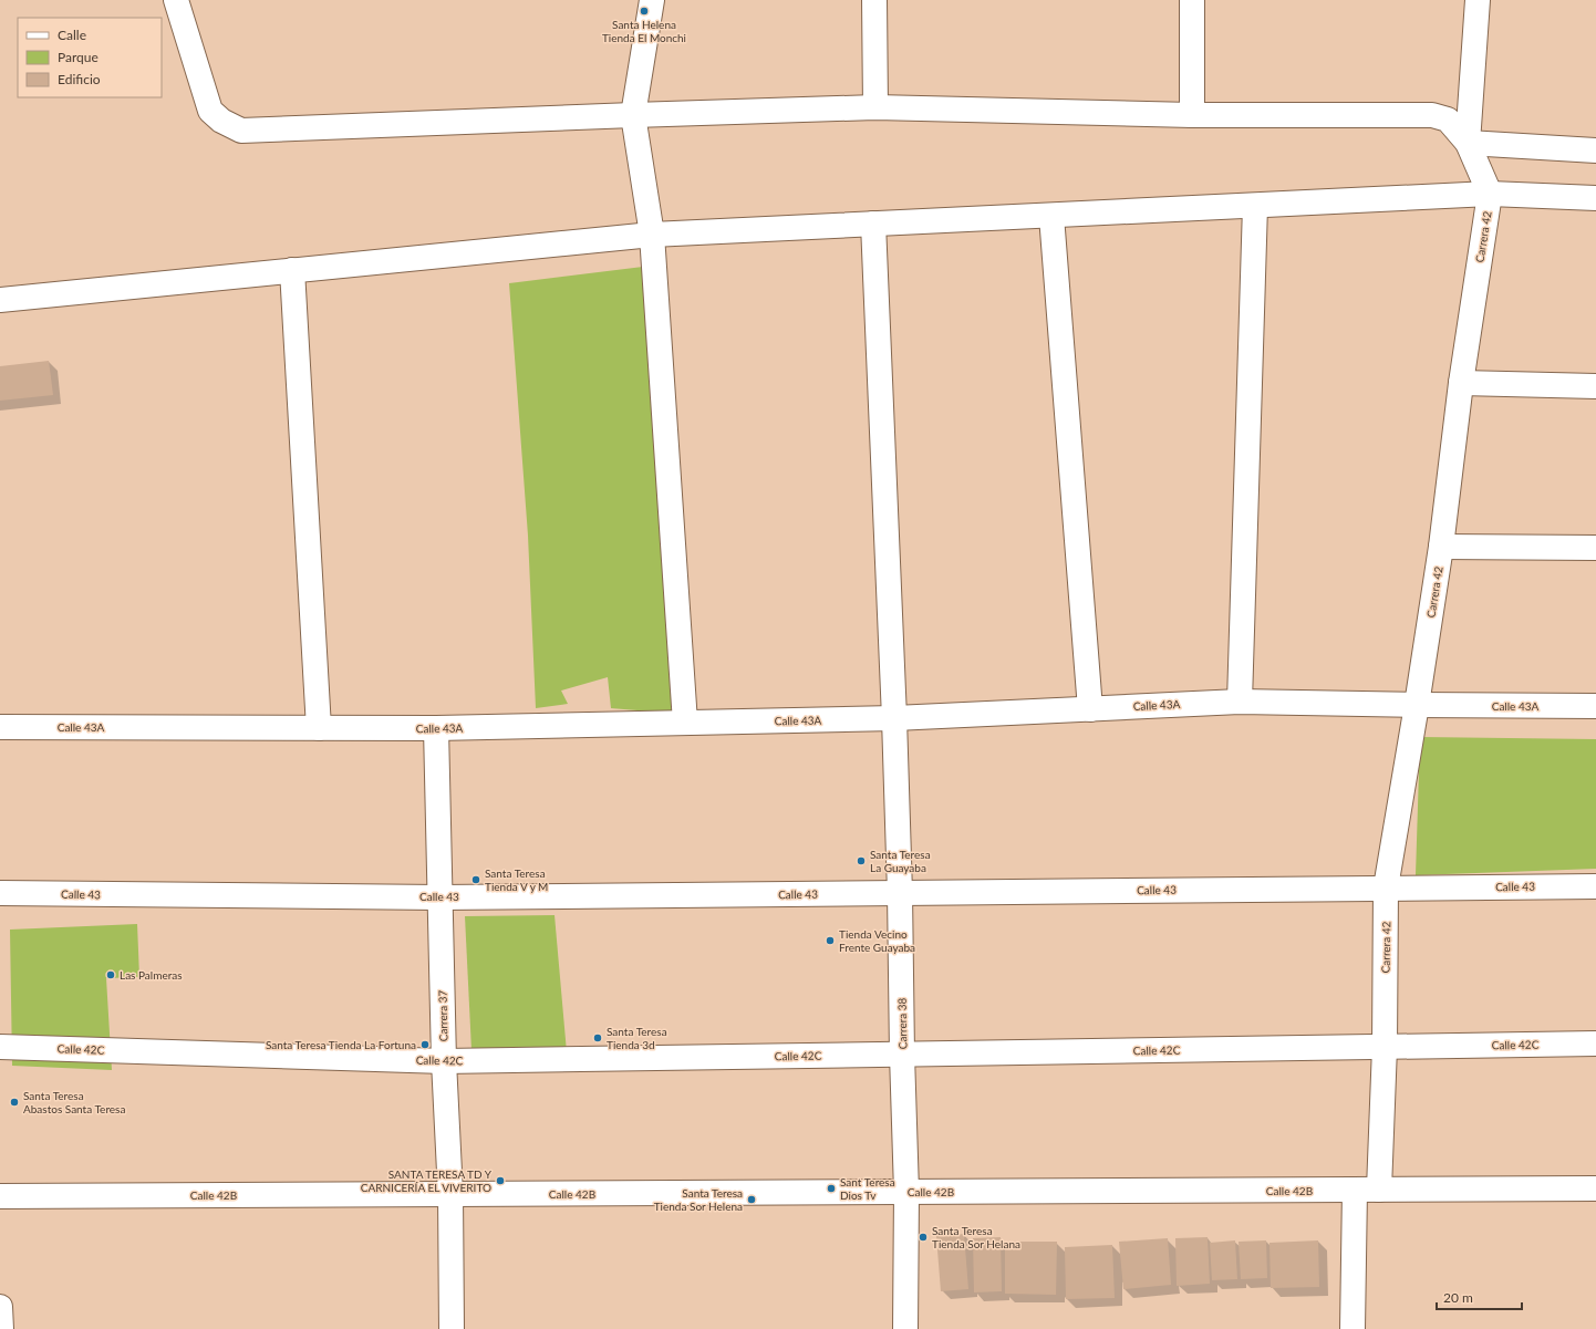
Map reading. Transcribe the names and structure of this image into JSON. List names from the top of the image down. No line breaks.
{"streets":{"street":["Carrera 42","Calle 43A","Calle 43","Carrera 37","Carrera 38","Calle 42C","Calle 42B"]},"crossings":[["Carrera 42","Calle 43A"],["Carrera 42","Calle 43"],["Carrera 42","Calle 42C"],["Carrera 42","Calle 42B"],["Calle 43A","Carrera 37"],["Calle 43A","Carrera 38"],["Calle 43","Carrera 37"],["Calle 43","Carrera 38"],["Carrera 37","Calle 42C"],["Carrera 37","Calle 42B"],["Carrera 38","Calle 42C"],["Carrera 38","Calle 42B"]],"places":["Santa Helena Tienda El Monchi","Santa Teresa La Guayaba","Santa Teresa Tienda V y M","Tienda Vecino Frente Guayaba","Las Palmeras","Santa Teresa Tienda 3d","Santa Teresa Tienda La Fortuna","Santa Teresa Abastos Santa Teresa","SANTA TERESA TD Y CARNICERÍA EL VIVERITO","Sant Teresa Dios Tv","Santa Teresa Tienda Sor Helena","Santa Teresa Tienda Sor Helana"],"legend":["Calle","Parque","Edificio"],"scale_bar":"20 m"}
